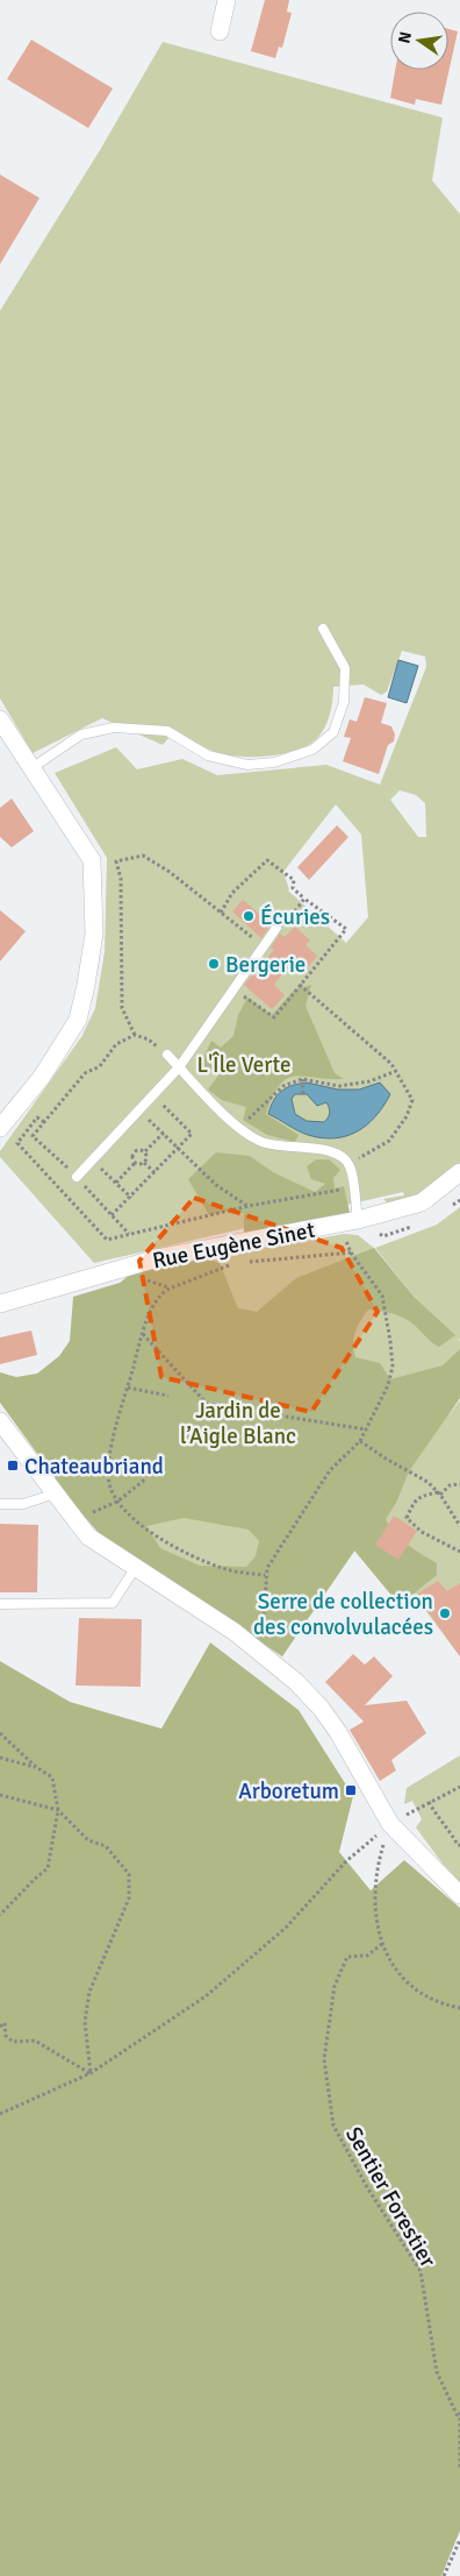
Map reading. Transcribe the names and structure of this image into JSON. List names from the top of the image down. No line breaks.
{"streets":{"street":["Rue Eugène Sinet"],"path":["Sentier Forestier"]},"parks":["L'Île Verte","Jardin de l’Aigle Blanc"],"places":{"other":["Écuries","Bergerie","Serre de collection des convolvulacées"],"transit":["Chateaubriand","Arboretum"]},"north":"left"}
